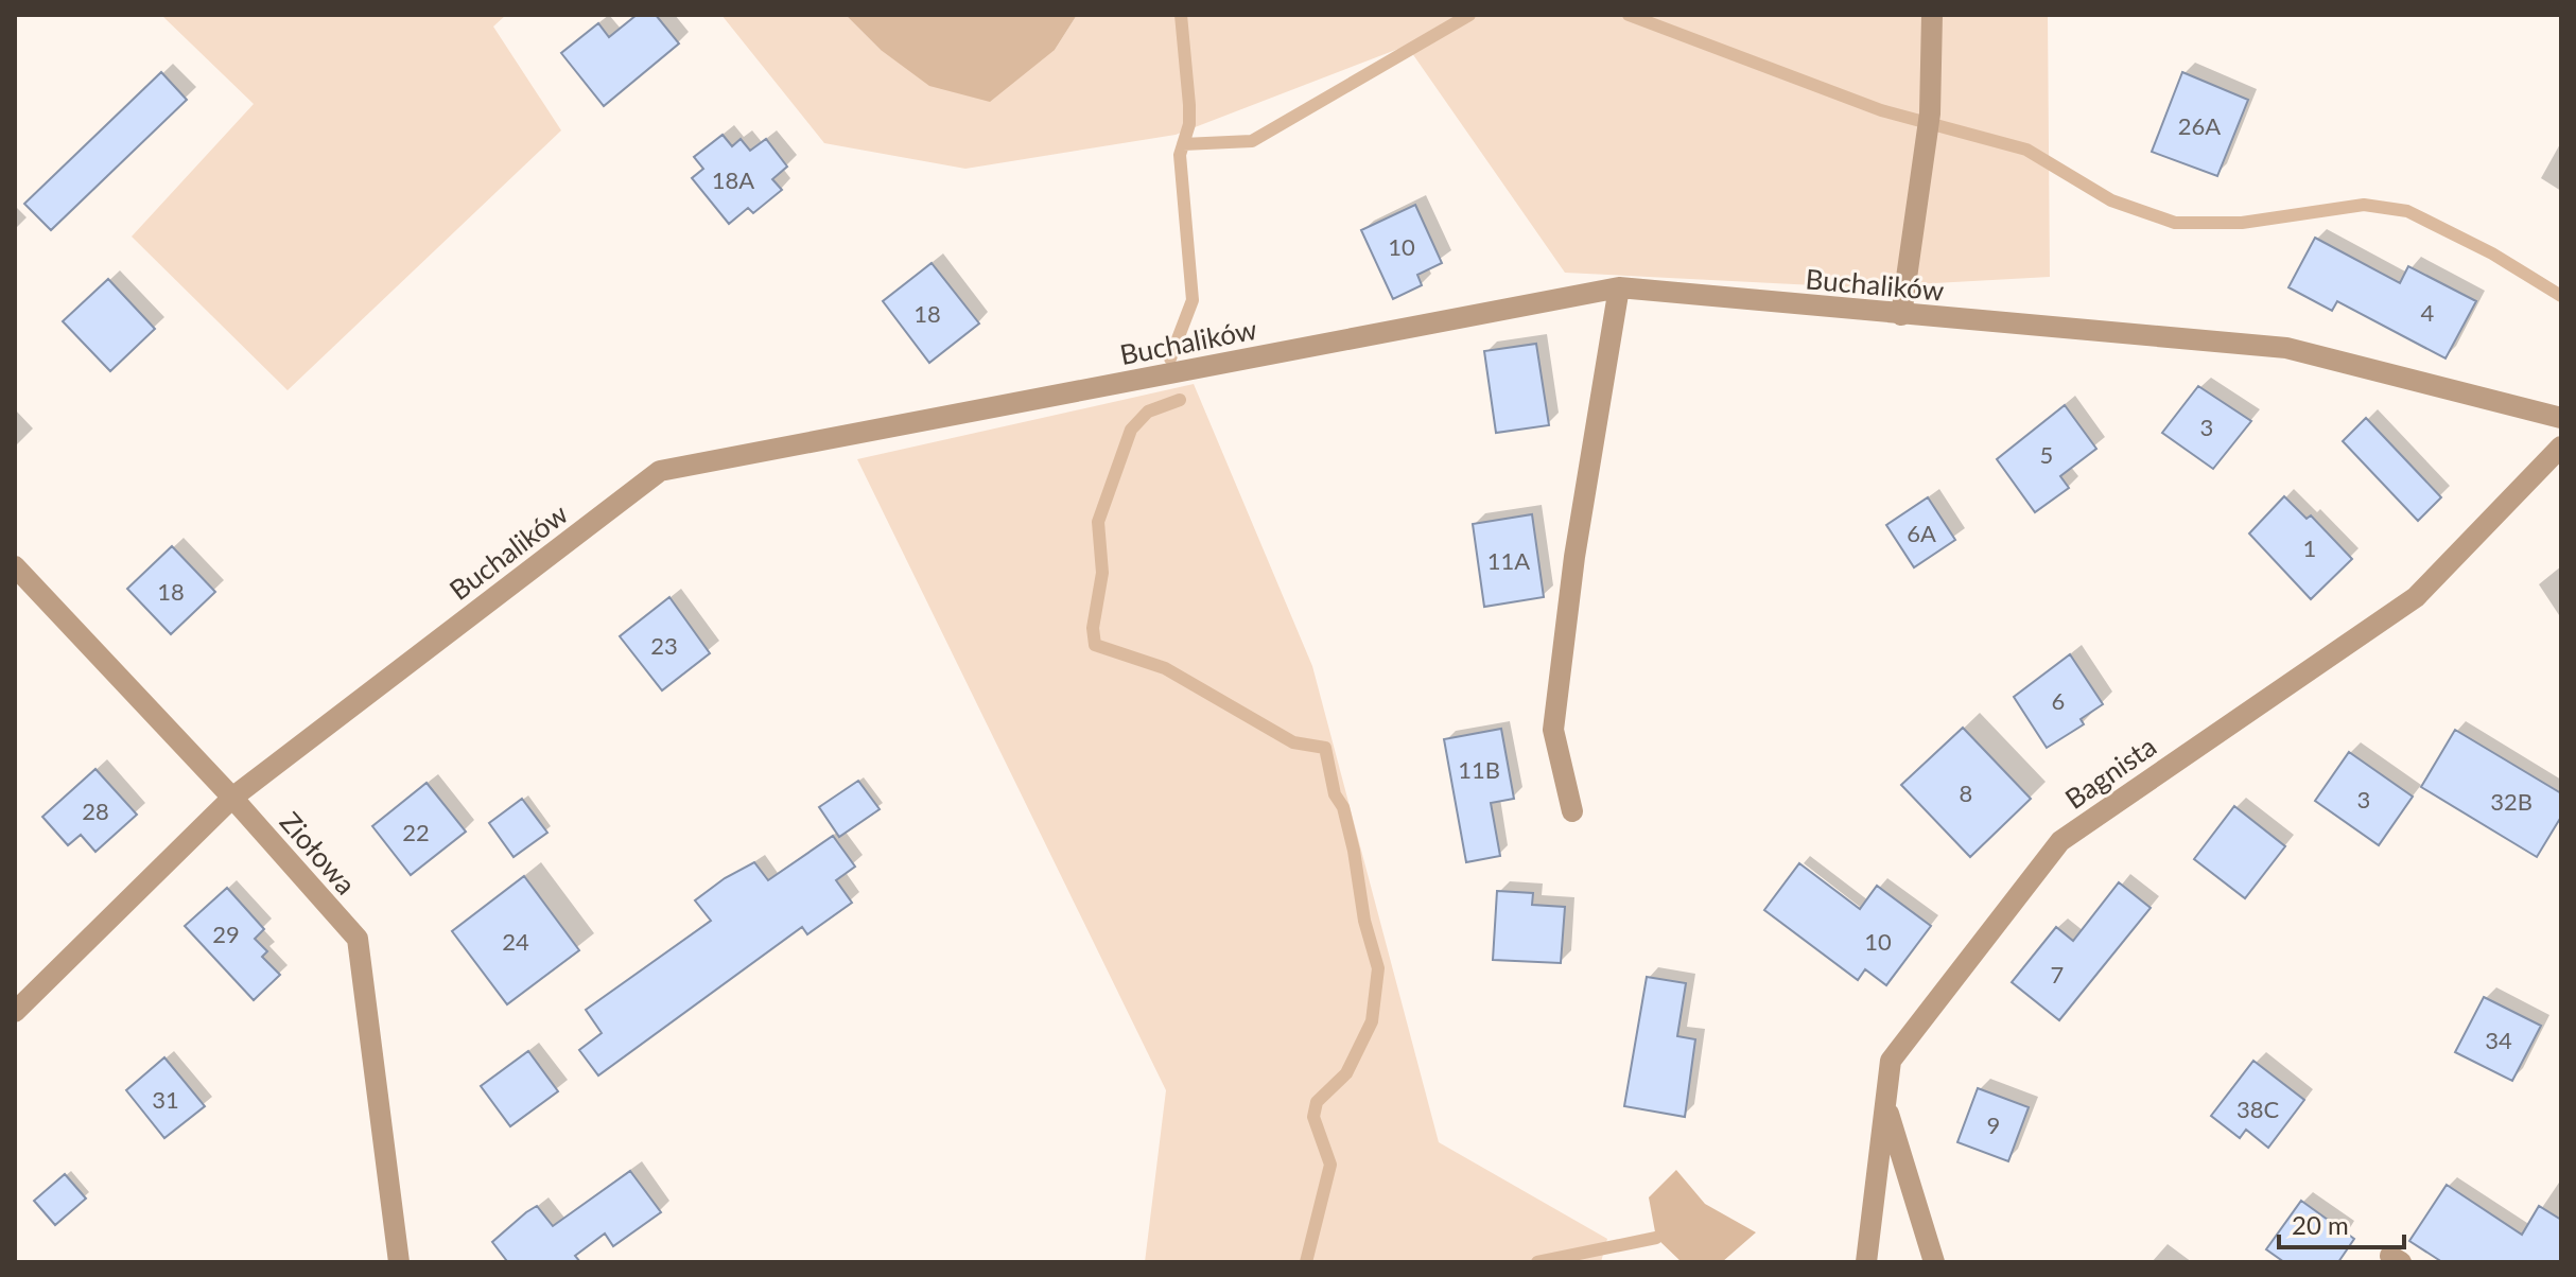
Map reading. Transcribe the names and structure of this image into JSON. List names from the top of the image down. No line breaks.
{"streets":{"street":["Buchalików","Bagnista","Ziołowa"]},"crossings":[["Buchalików","Ziołowa"]],"house_numbers":["26A","18A","10","4","18","3","5","6A","1","11A","18","23","6","11B","8","3","32B","28","22","29","24","10","7","34","31","38C","9"],"scale_bar":"20 m"}
